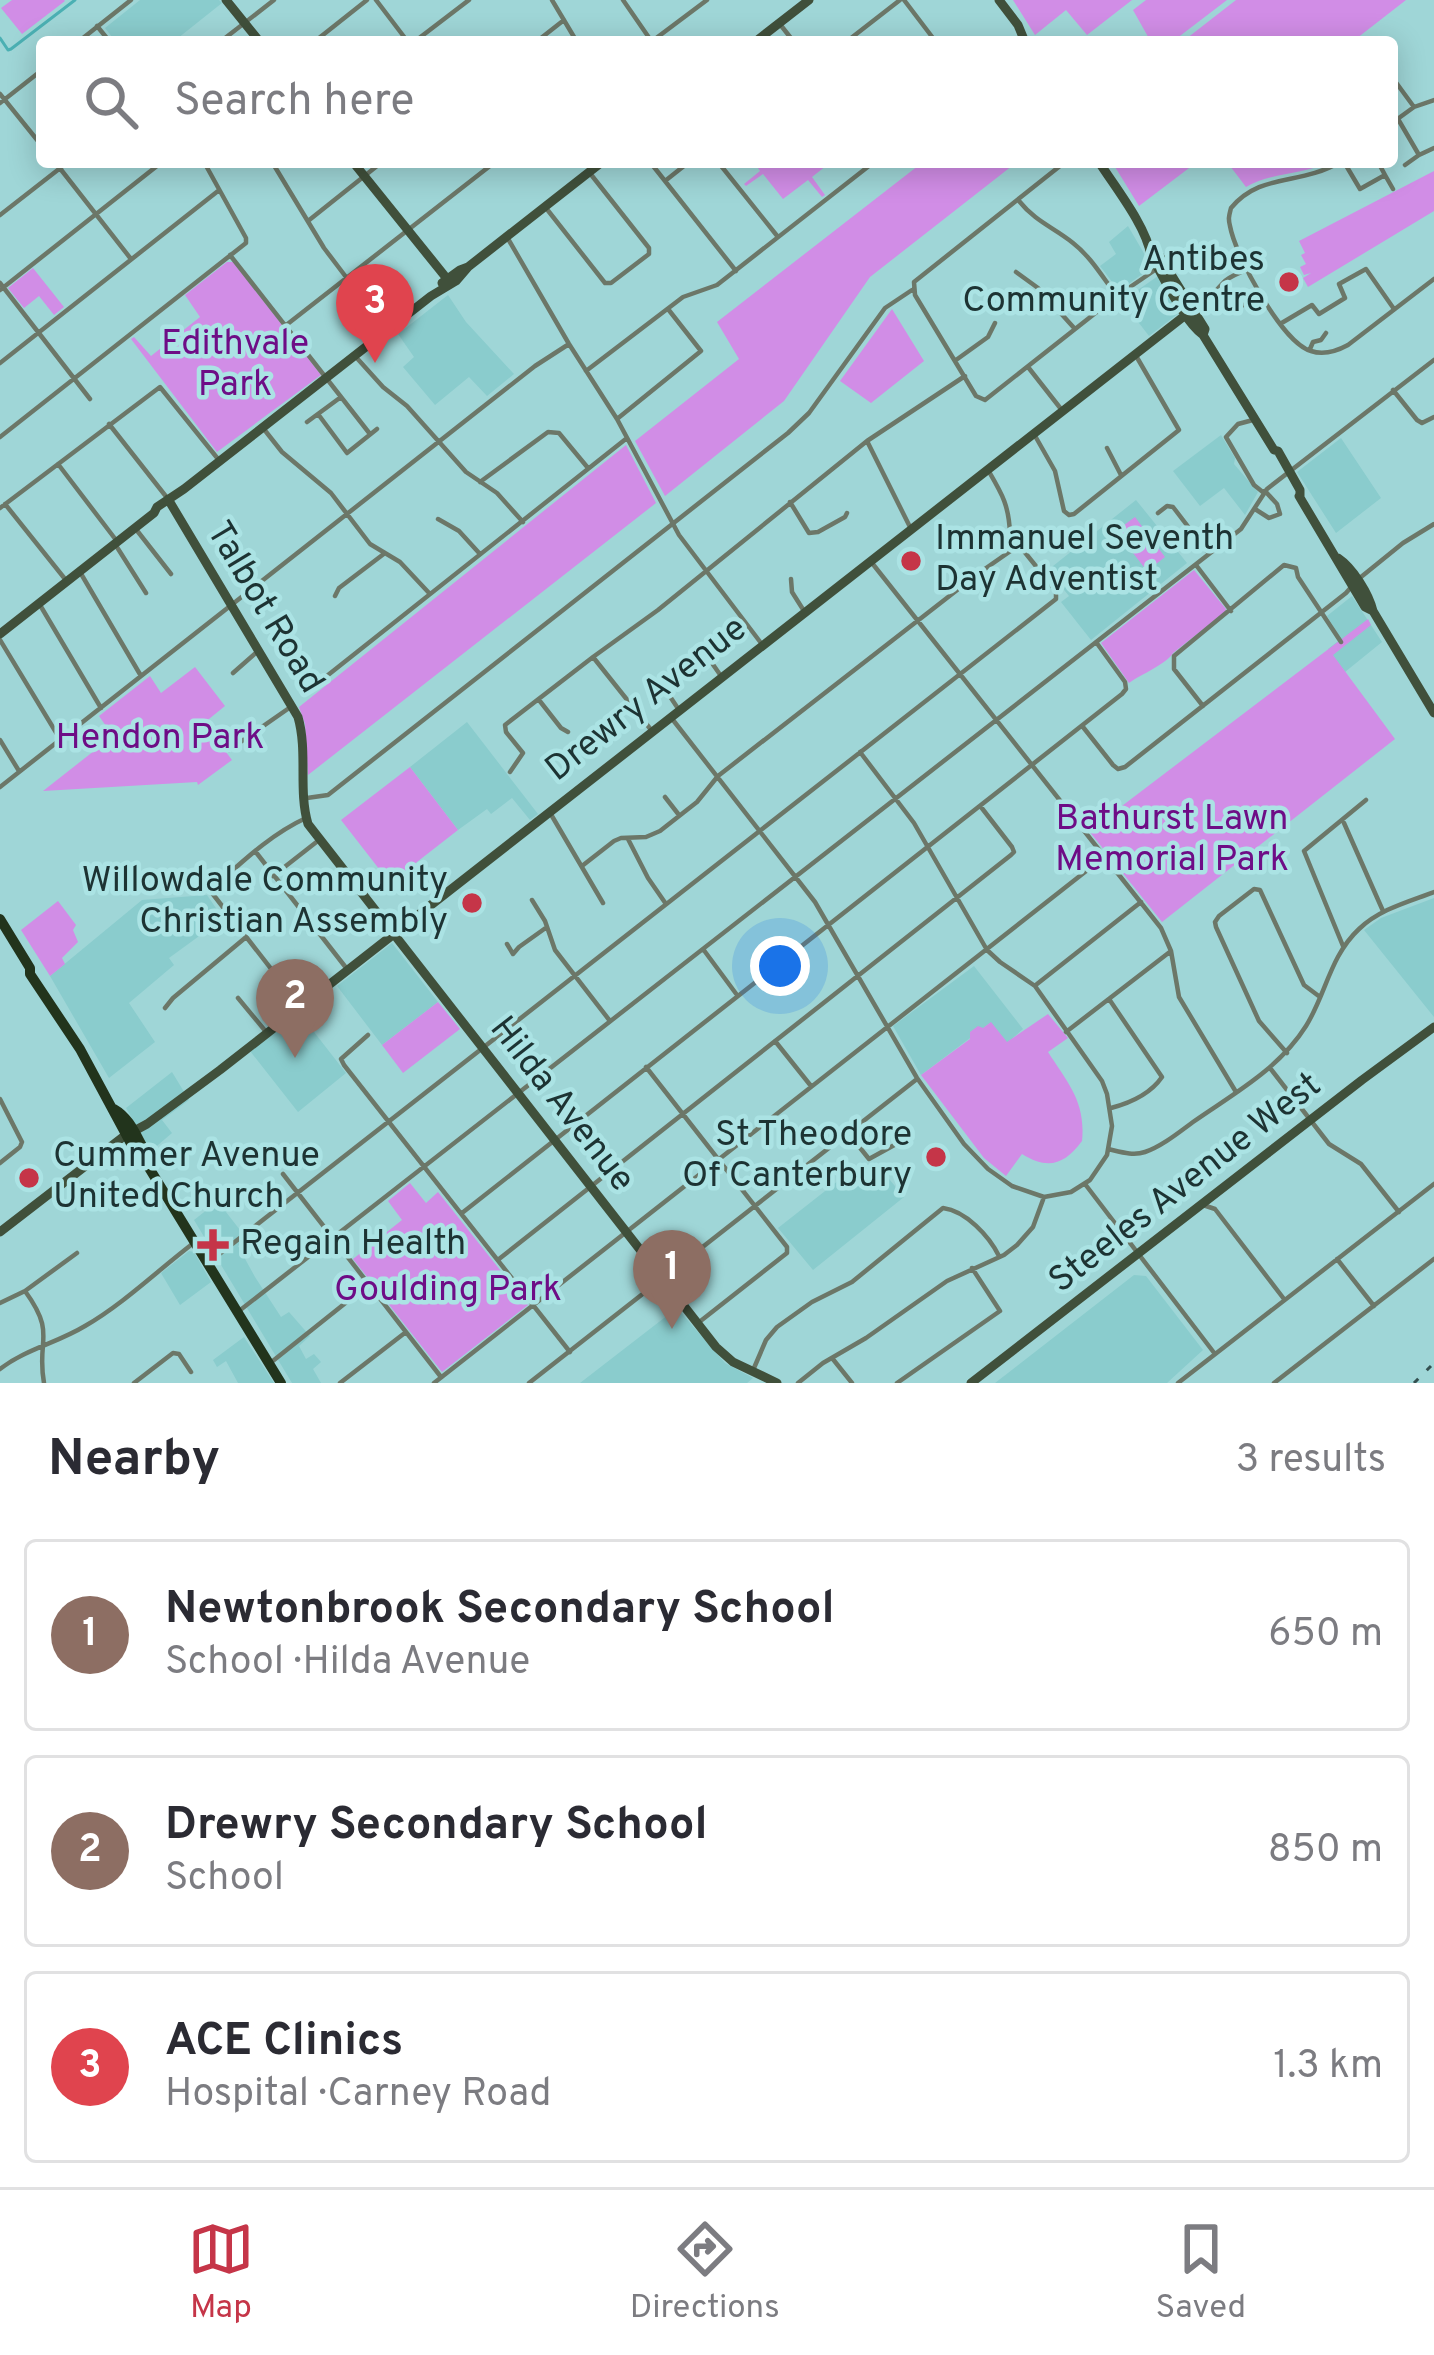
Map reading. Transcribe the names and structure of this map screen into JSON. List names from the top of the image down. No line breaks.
{"streets":{"street":["Talbot Road","Drewry Avenue","Hilda Avenue","Steeles Avenue West"]},"crossings":[["Talbot Road","Hilda Avenue"],["Drewry Avenue","Hilda Avenue"]],"parks":["Edithvale Park","Hendon Park","Bathurst Lawn Memorial Park","Goulding Park"],"places":{"other":["Antibes Community Centre","Immanuel Seventh Day Adventist","Willowdale Community Christian Assembly","St Theodore Of Canterbury","Cummer Avenue United Church"],"health":["Regain Health"]},"page":{"search":"Search here","pins":["3","2","1"],"heading":["Nearby","3 results"],"list":[{"mark":"1","name":"Newtonbrook Secondary School","note":"School · Hilda Avenue","value":"650 m"},{"mark":"2","name":"Drewry Secondary School","note":"School","value":"850 m"},{"mark":"3","name":"ACE Clinics","note":"Hospital · Carney Road","value":"1.3 km"}],"nav":["Map","Directions","Saved"]}}
